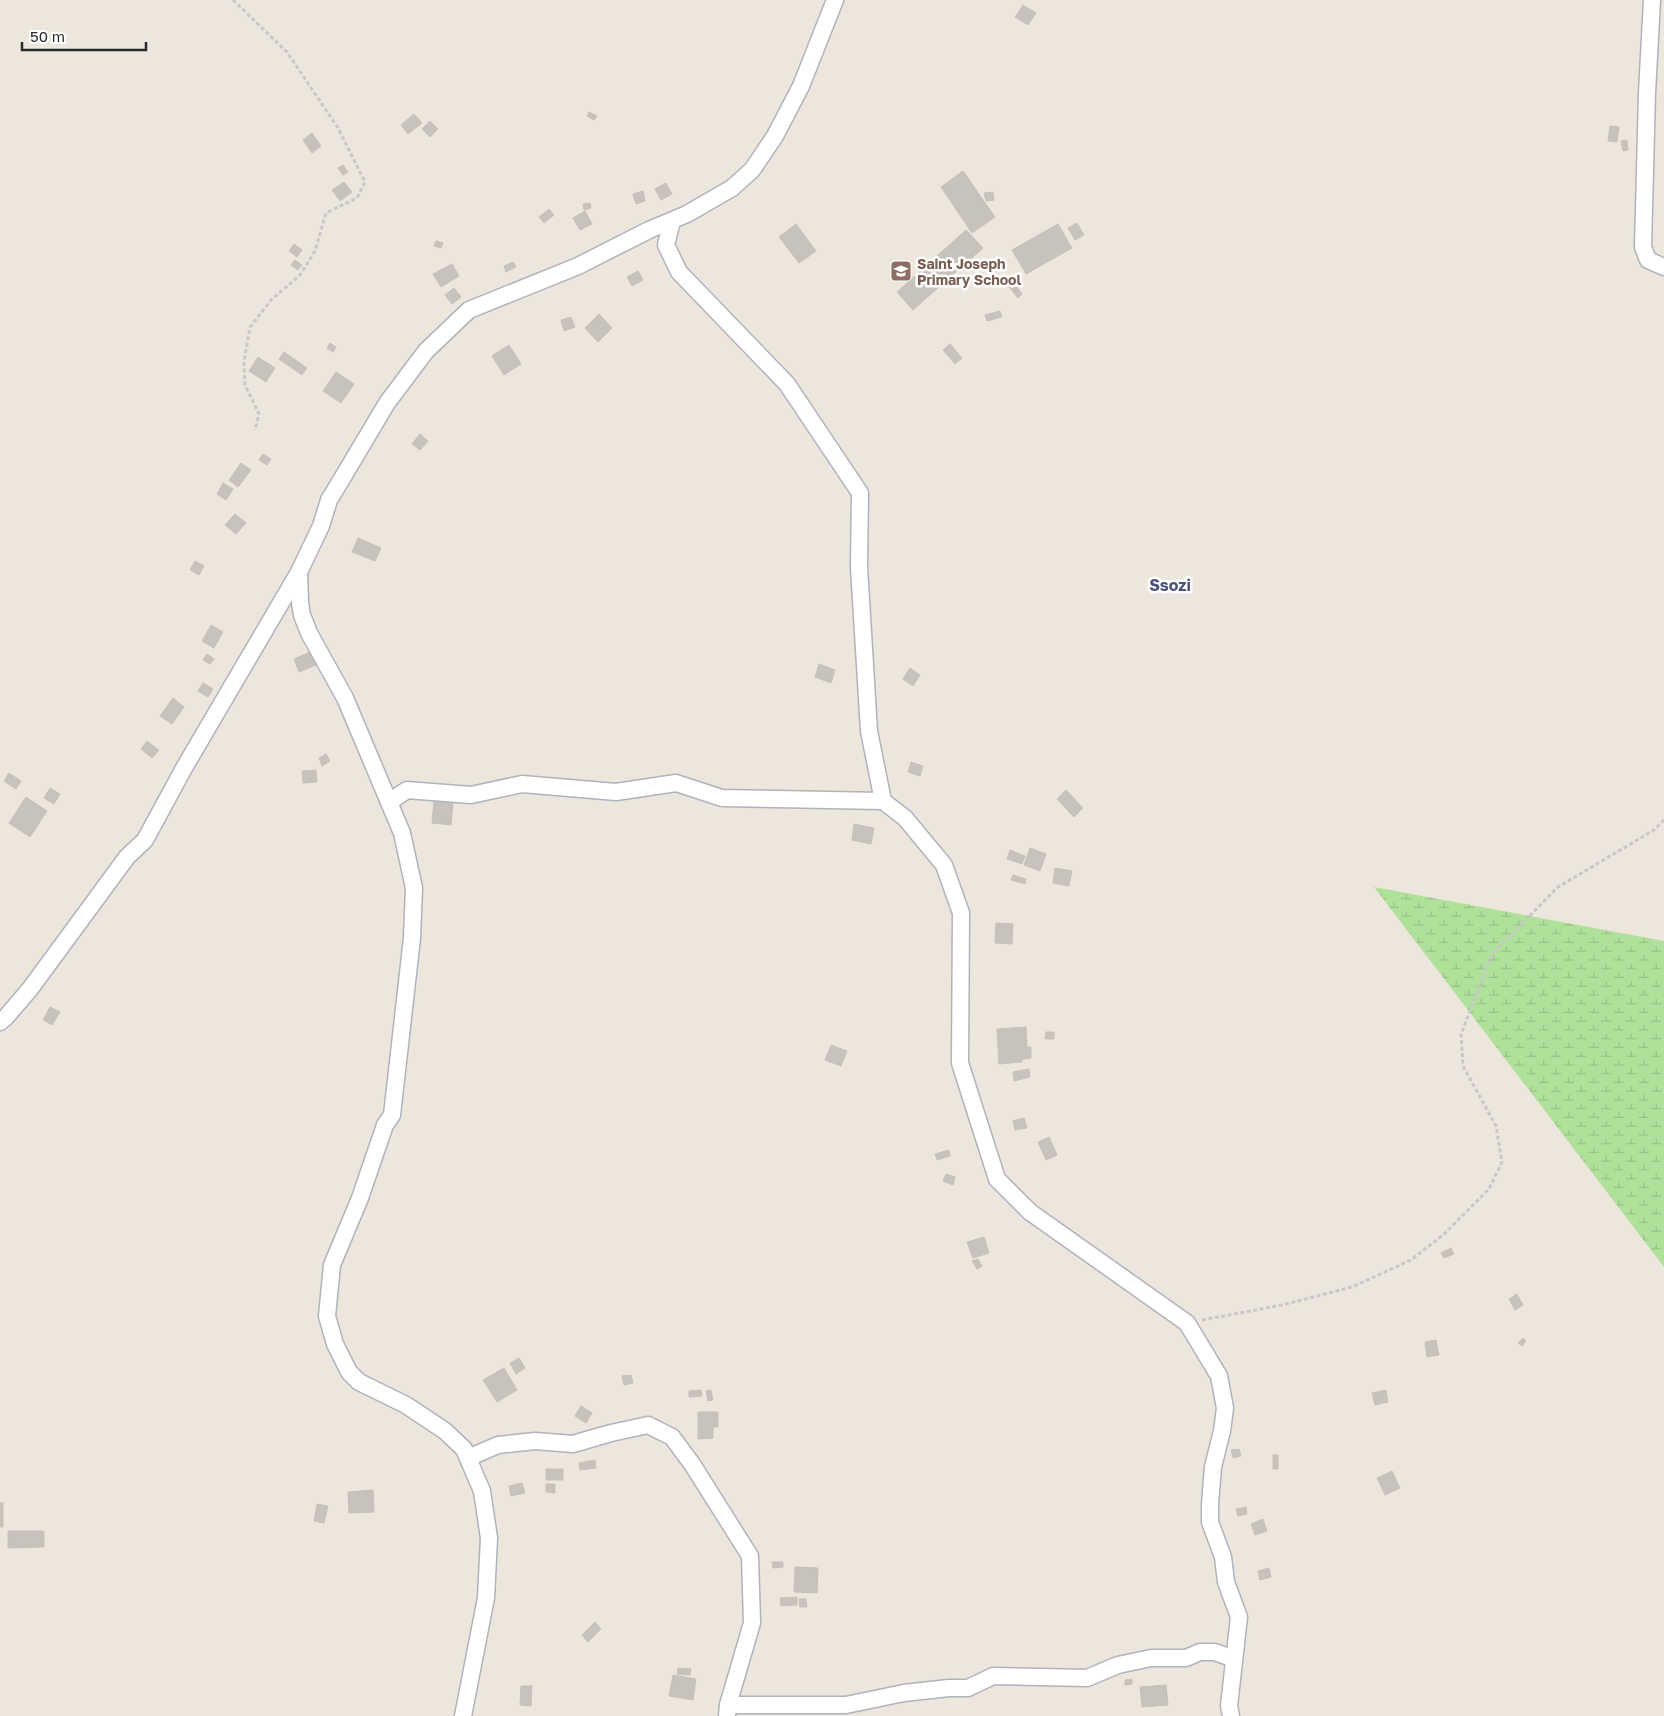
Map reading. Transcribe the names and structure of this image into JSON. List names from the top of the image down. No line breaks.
{"districts":["Ssozi"],"places":{"school or university":["Saint Joseph Primary School"]},"scale_bar":"50 m"}
